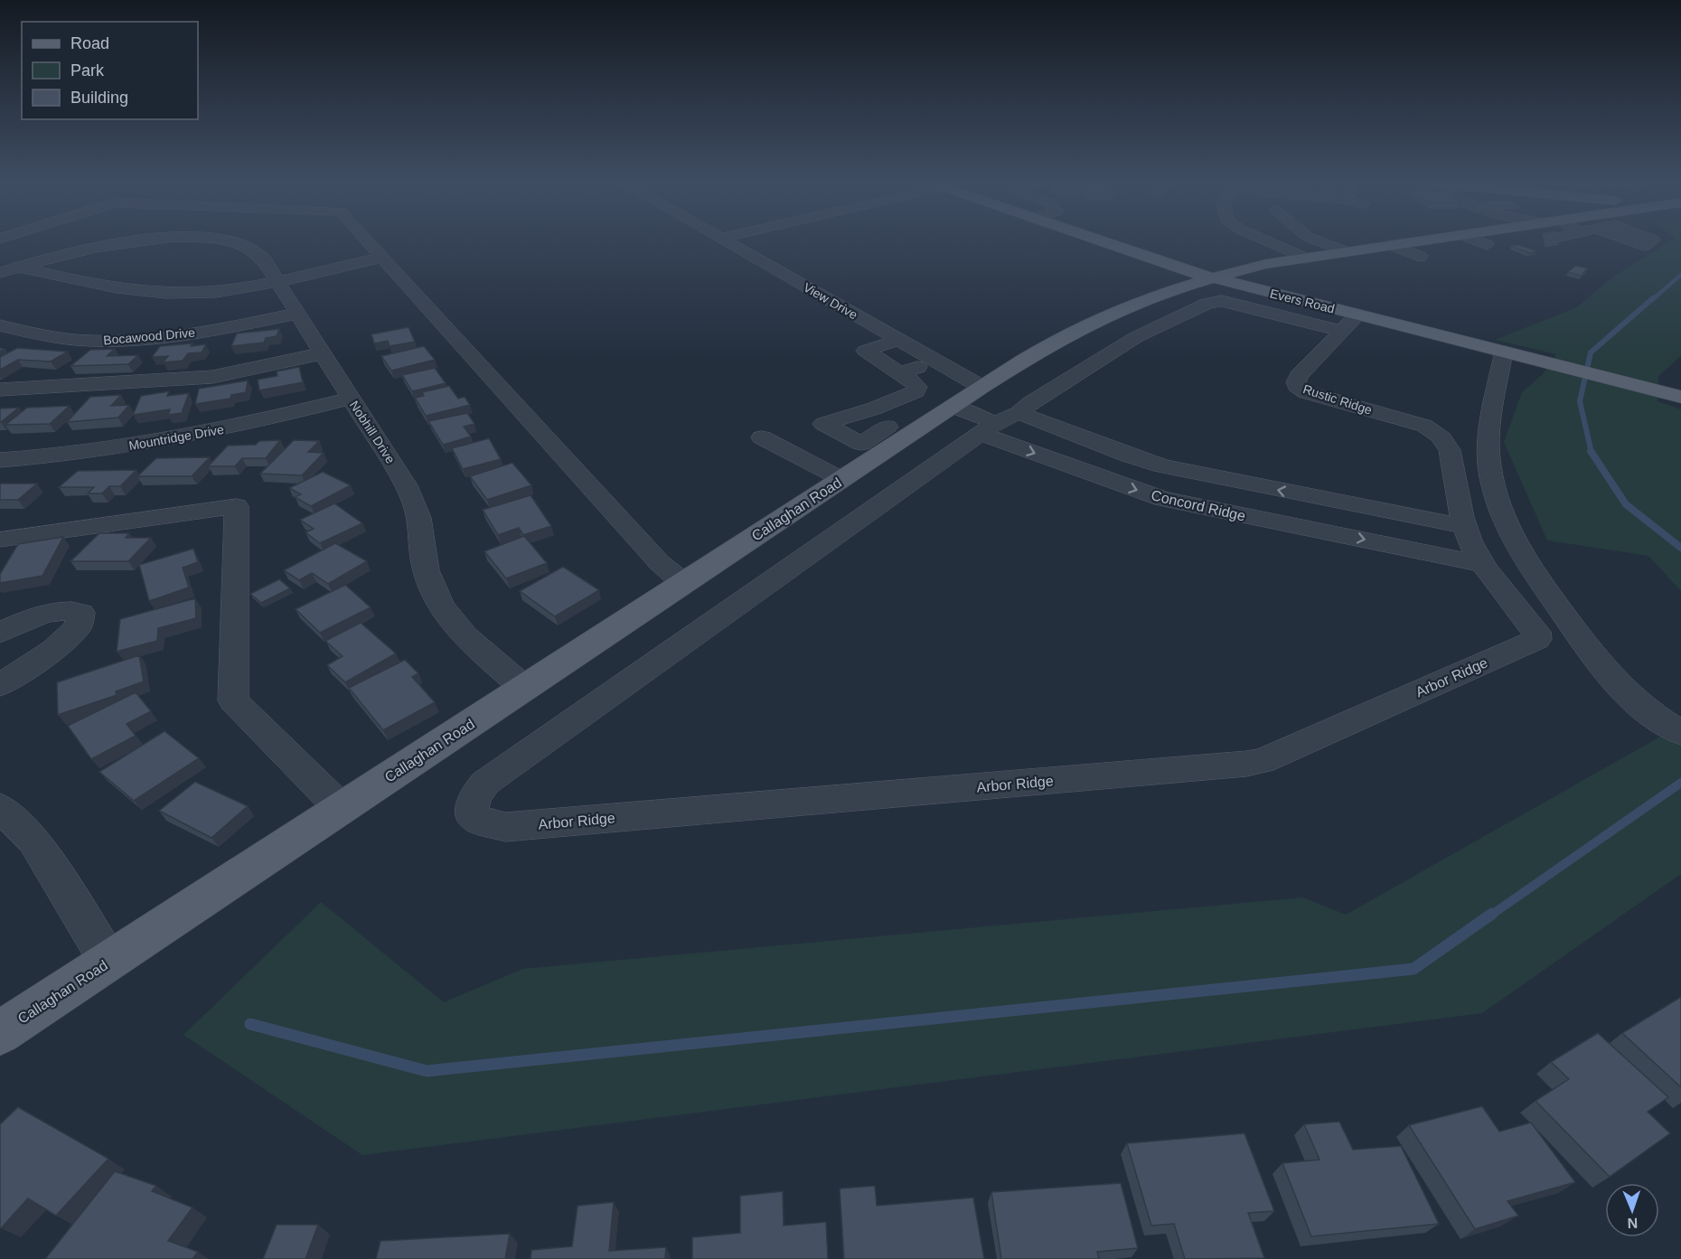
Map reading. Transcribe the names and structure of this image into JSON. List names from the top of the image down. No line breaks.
{"streets":{"main road":["Evers Road","Callaghan Road"],"street":["View Drive","Bocawood Drive","Rustic Ridge","Nobhill Drive","Mountridge Drive","Concord Ridge","Arbor Ridge"]},"crossings":[["View Drive","Callaghan Road"],["Evers Road","Rustic Ridge"],["Evers Road","Callaghan Road"],["Bocawood Drive","Nobhill Drive"],["Rustic Ridge","Concord Ridge"],["Rustic Ridge","Arbor Ridge"],["Nobhill Drive","Mountridge Drive"],["Nobhill Drive","Callaghan Road"],["Concord Ridge","Callaghan Road"],["Concord Ridge","Arbor Ridge"],["Callaghan Road","Arbor Ridge"]],"legend":["Road","Park","Building"],"north":"bottom"}
